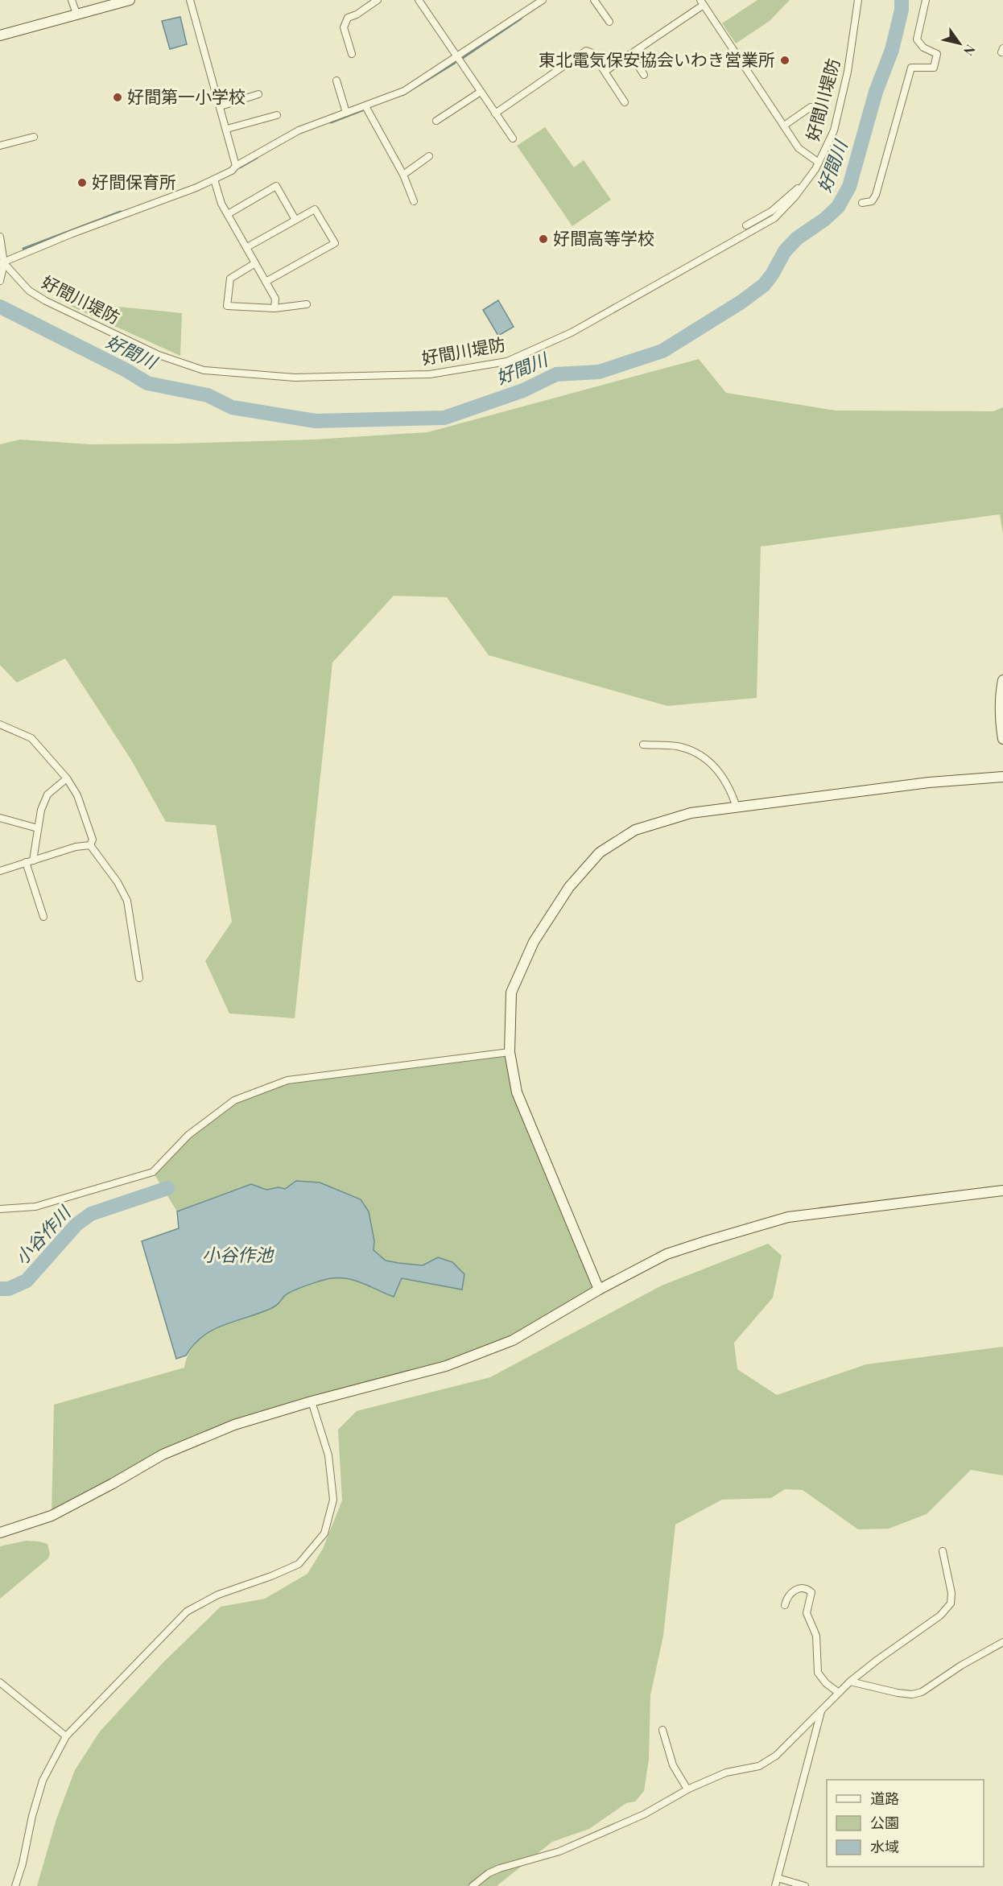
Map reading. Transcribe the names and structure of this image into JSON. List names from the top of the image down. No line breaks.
{"streets":{"street":["好間川堤防"]},"water":["好間川","小谷作川","小谷作池"],"places":["東北電気保安協会いわき営業所","好間第一小学校","好間保育所","好間高等学校"],"legend":["道路","公園","水域"],"north":"bottom right"}
